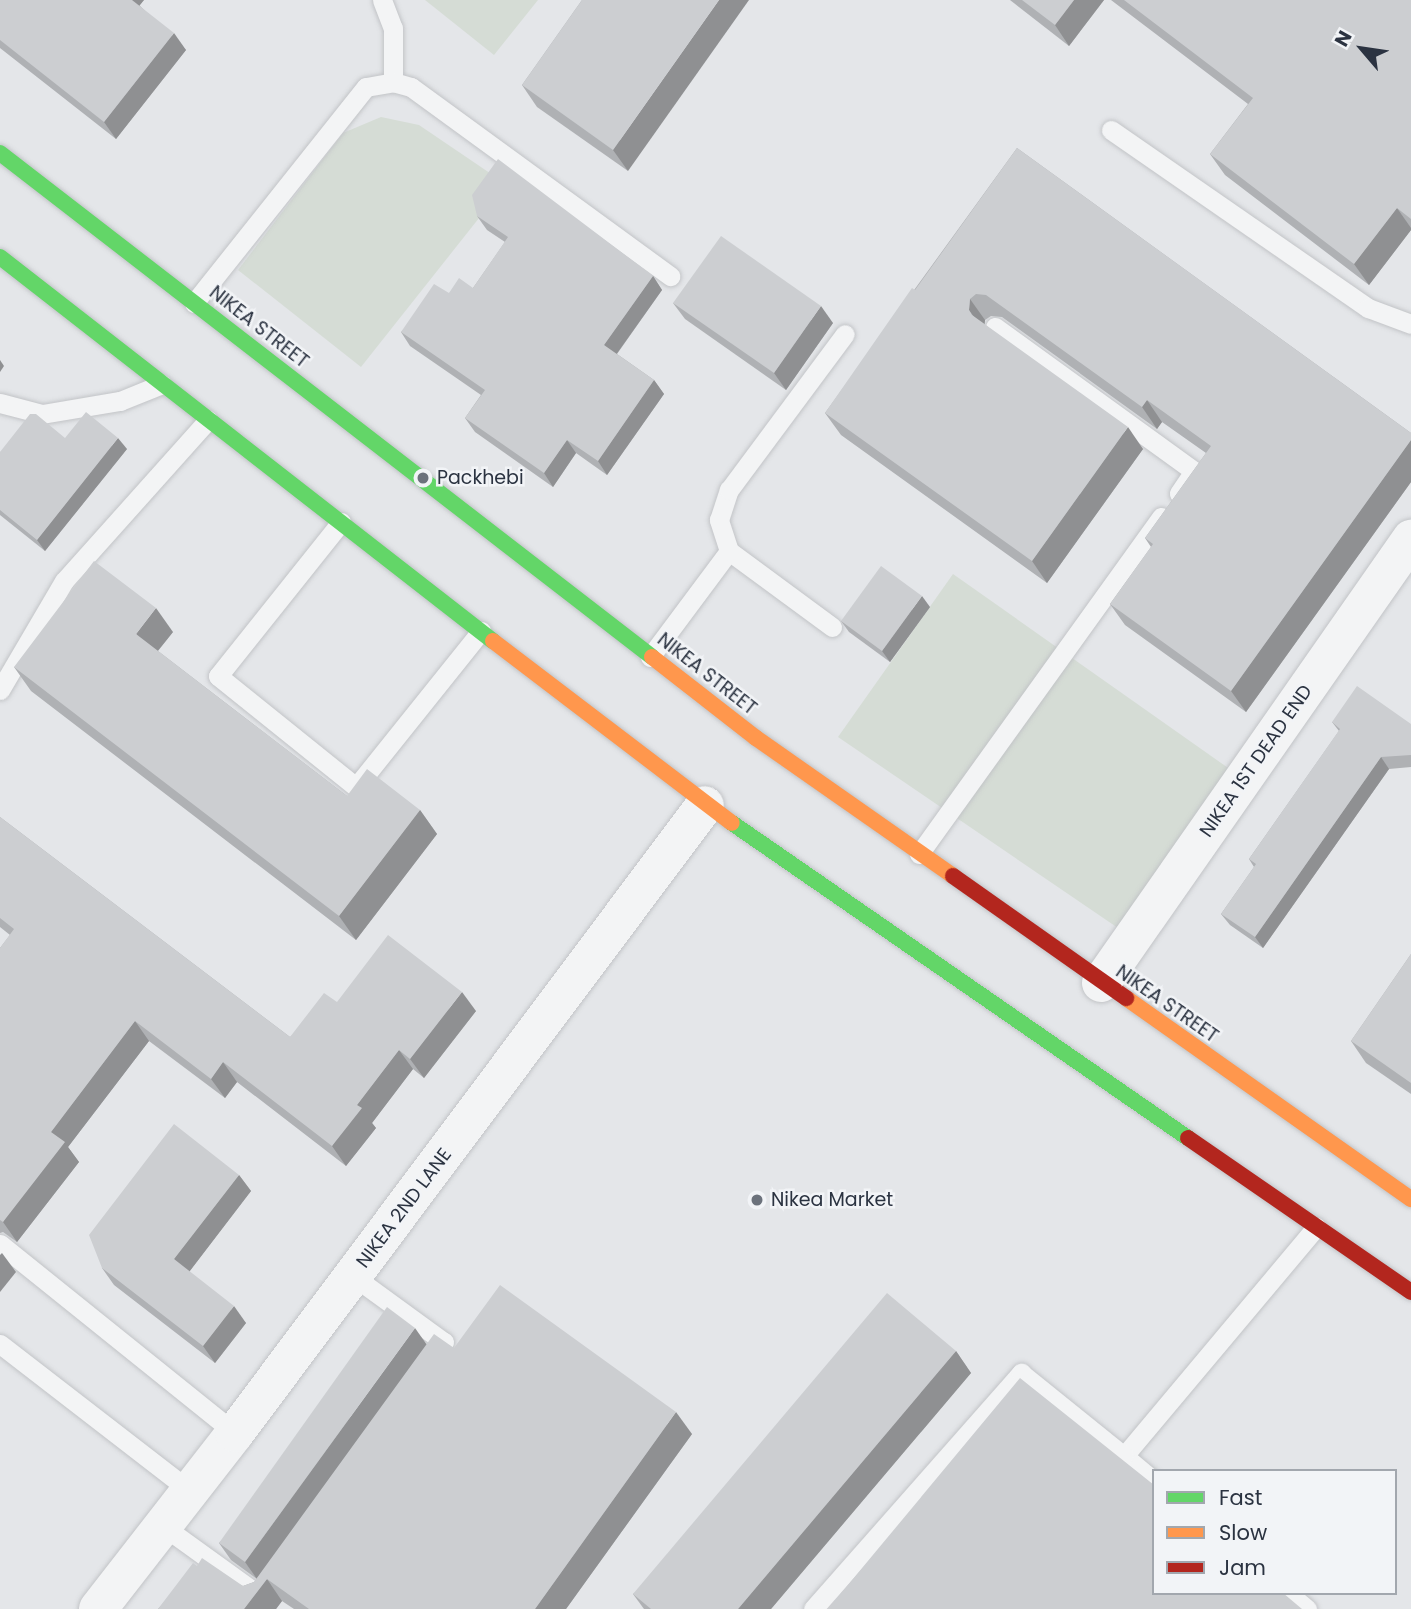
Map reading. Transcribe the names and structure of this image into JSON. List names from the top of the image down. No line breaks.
{"streets":{"main road":["NIKEA STREET"],"street":["NIKEA 1ST DEAD END","NIKEA 2ND LANE"]},"crossings":[["NIKEA STREET","NIKEA 1ST DEAD END"]],"places":["Packhebi","Nikea Market"],"legend":["Fast","Slow","Jam"],"north":"top left"}
